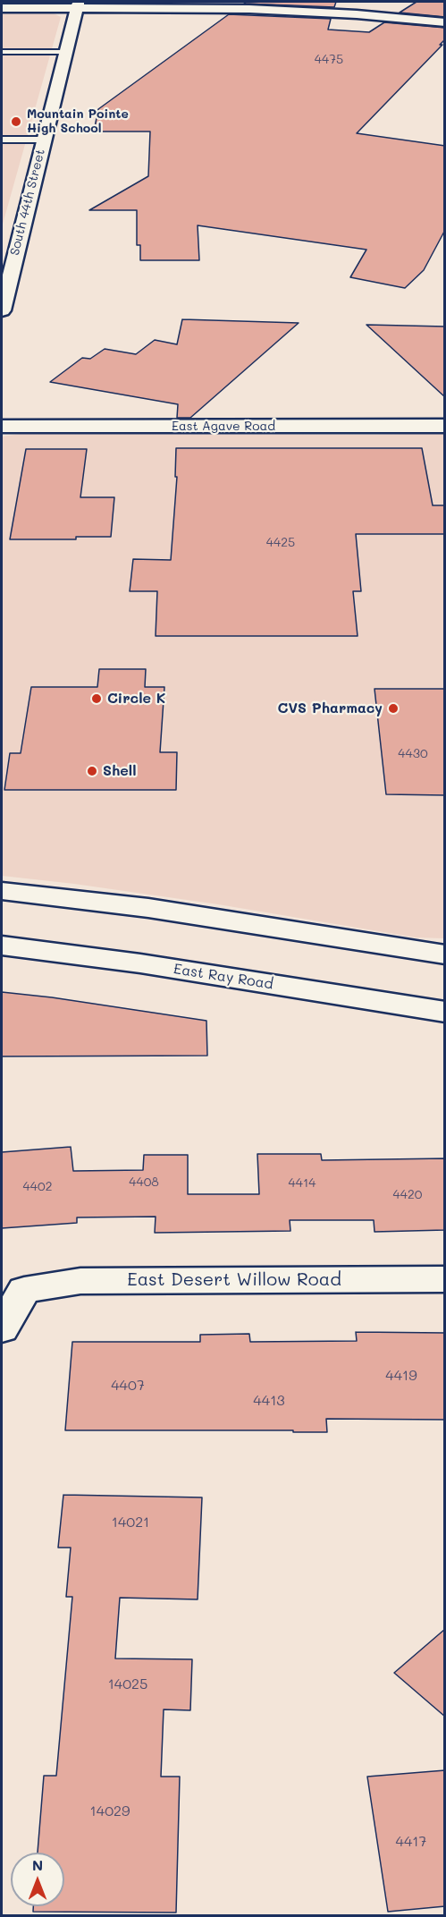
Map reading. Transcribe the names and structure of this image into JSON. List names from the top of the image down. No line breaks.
{"streets":{"street":["South 44th Street","East Agave Road","East Ray Road","East Desert Willow Road"]},"places":["Mountain Pointe High School","Circle K","CVS Pharmacy","Shell"],"house_numbers":["4475","4425","4430","4408","4414","4402","4420","4419","4407","4413","14021","14025","14029","4417"],"north":"top"}
